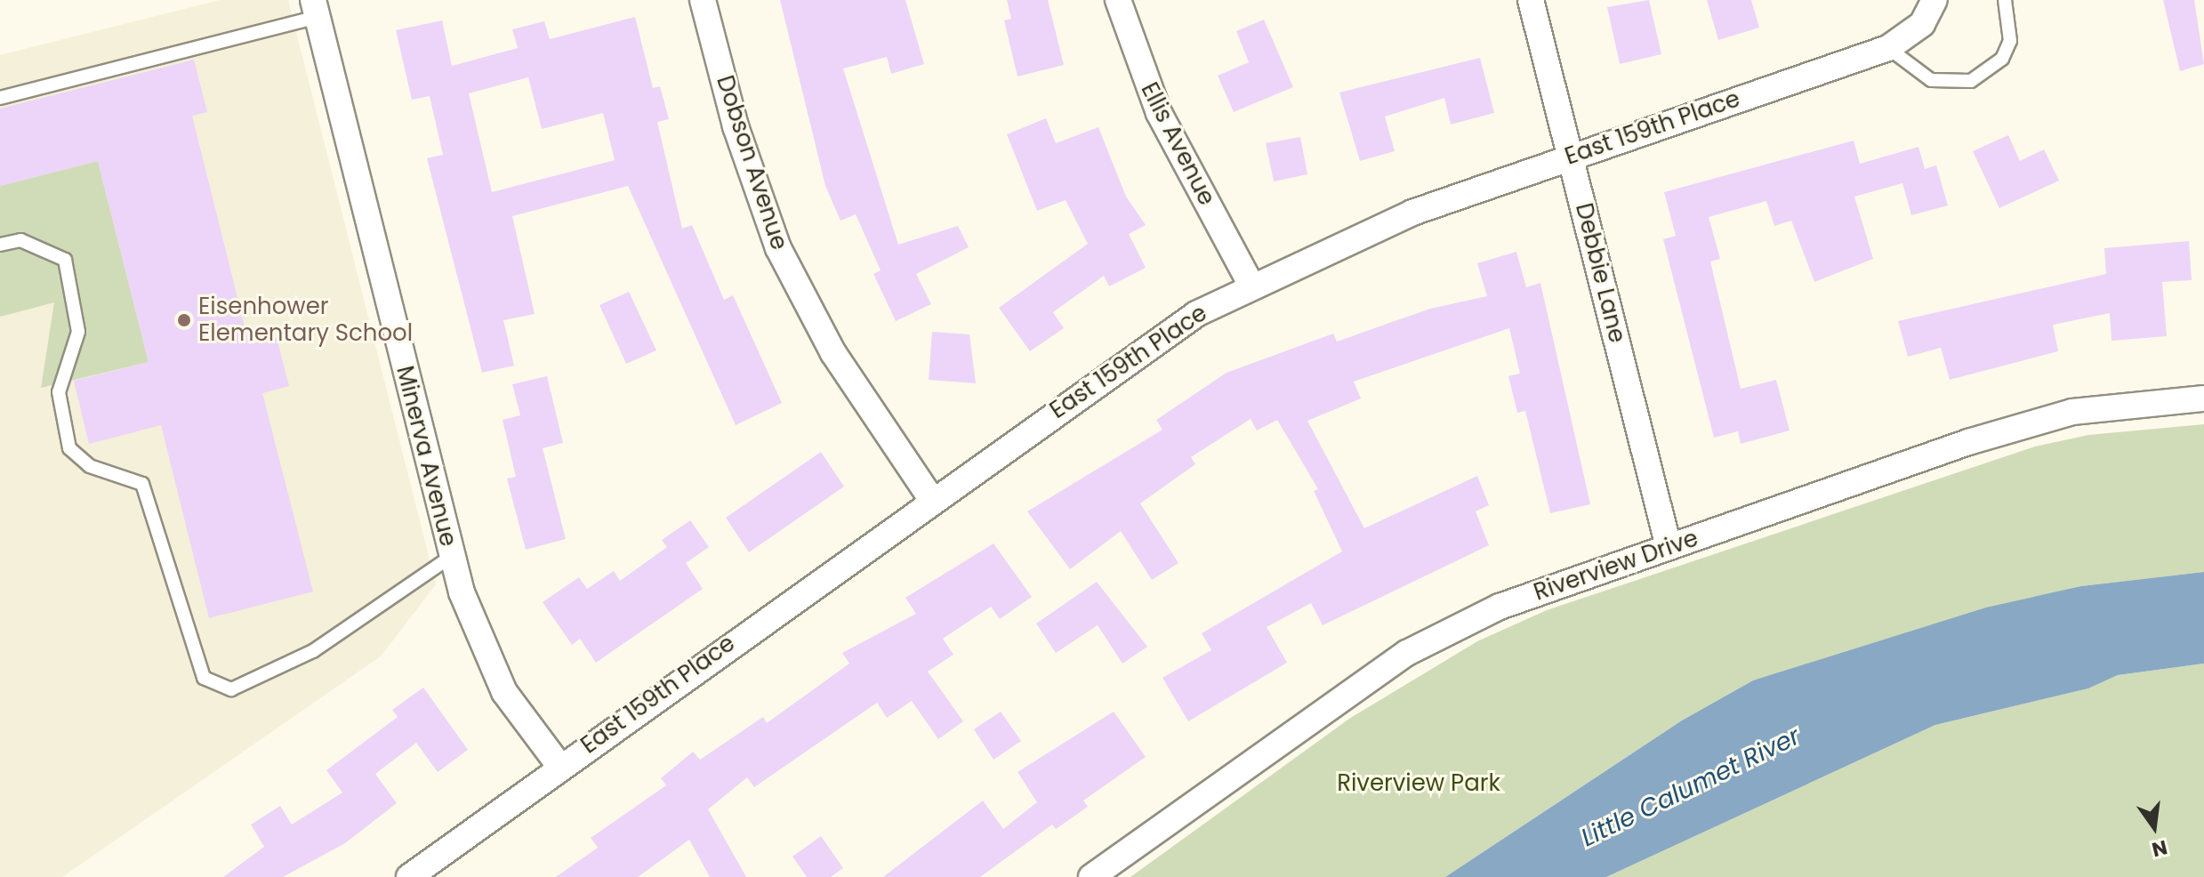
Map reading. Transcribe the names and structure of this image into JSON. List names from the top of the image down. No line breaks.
{"streets":{"street":["East 159th Place","Ellis Avenue","Dobson Avenue","Debbie Lane","Minerva Avenue","Riverview Drive"]},"crossings":[["East 159th Place","Ellis Avenue"],["East 159th Place","Dobson Avenue"],["East 159th Place","Debbie Lane"],["East 159th Place","Minerva Avenue"],["Debbie Lane","Riverview Drive"]],"water":["Little Calumet River"],"parks":["Riverview Park"],"places":["Eisenhower Elementary School"],"north":"bottom"}
